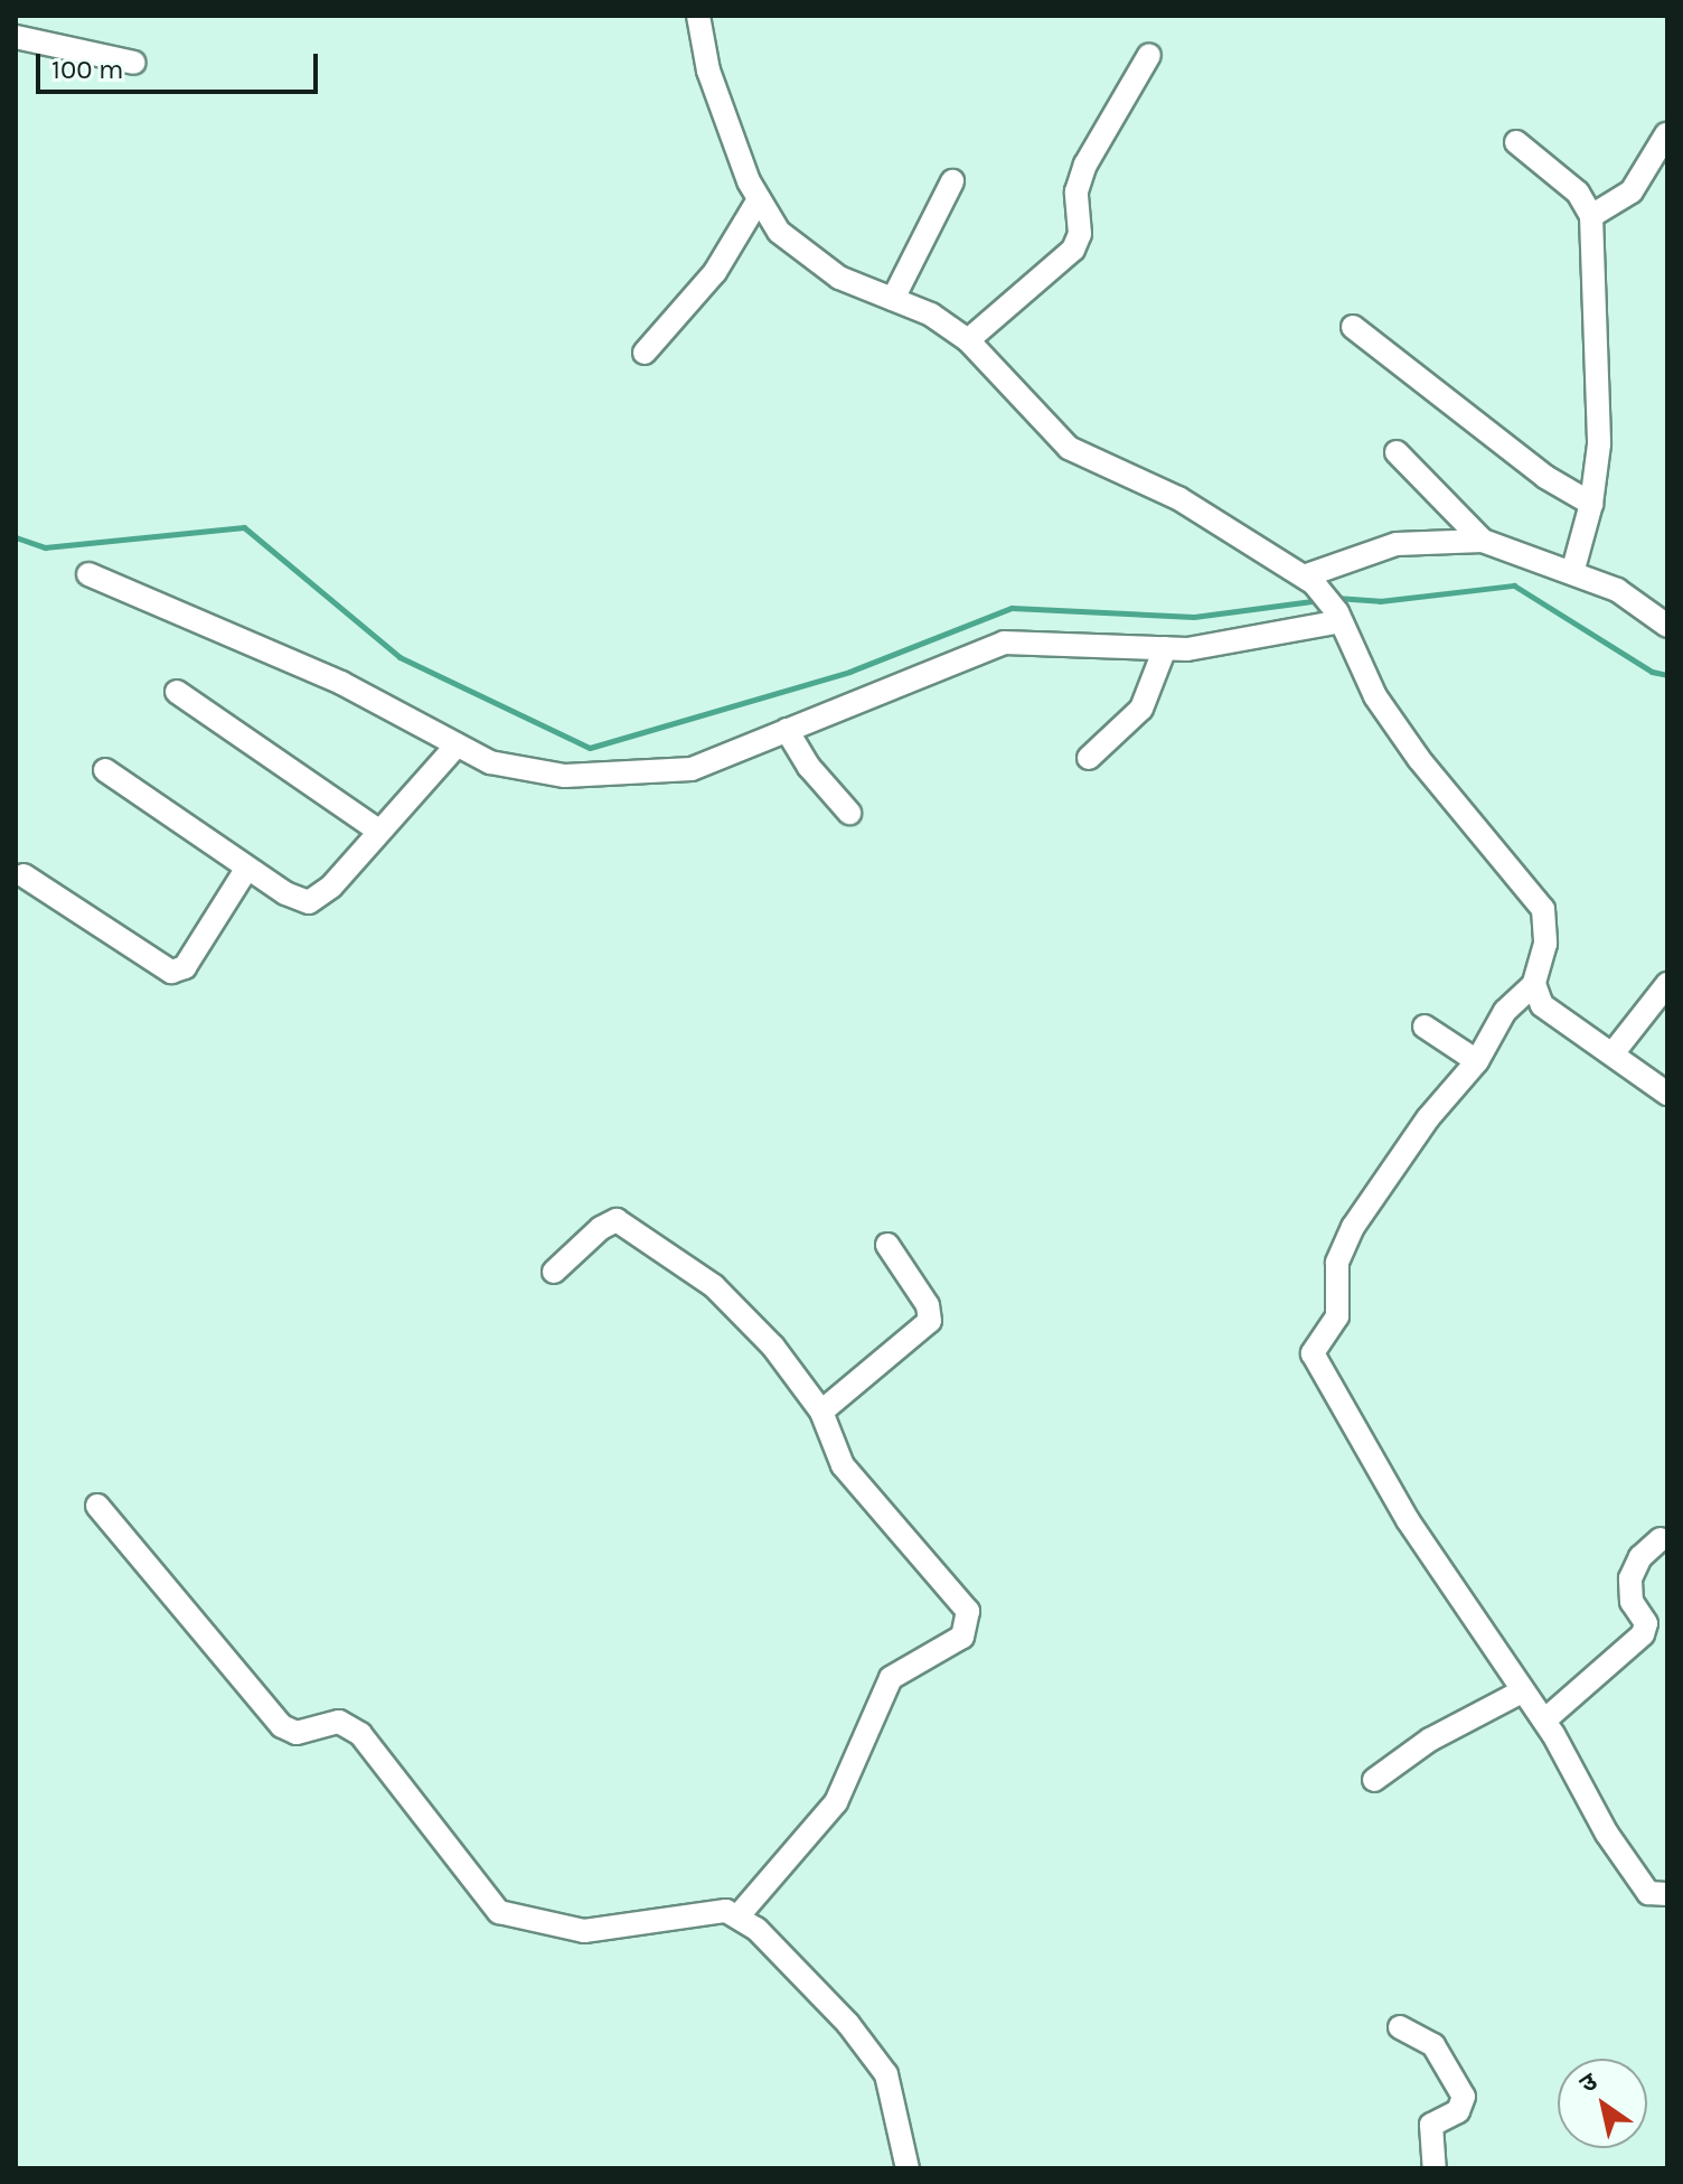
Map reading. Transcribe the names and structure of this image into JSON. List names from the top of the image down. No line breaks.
{"scale_bar":"100 m","north":"top left"}
